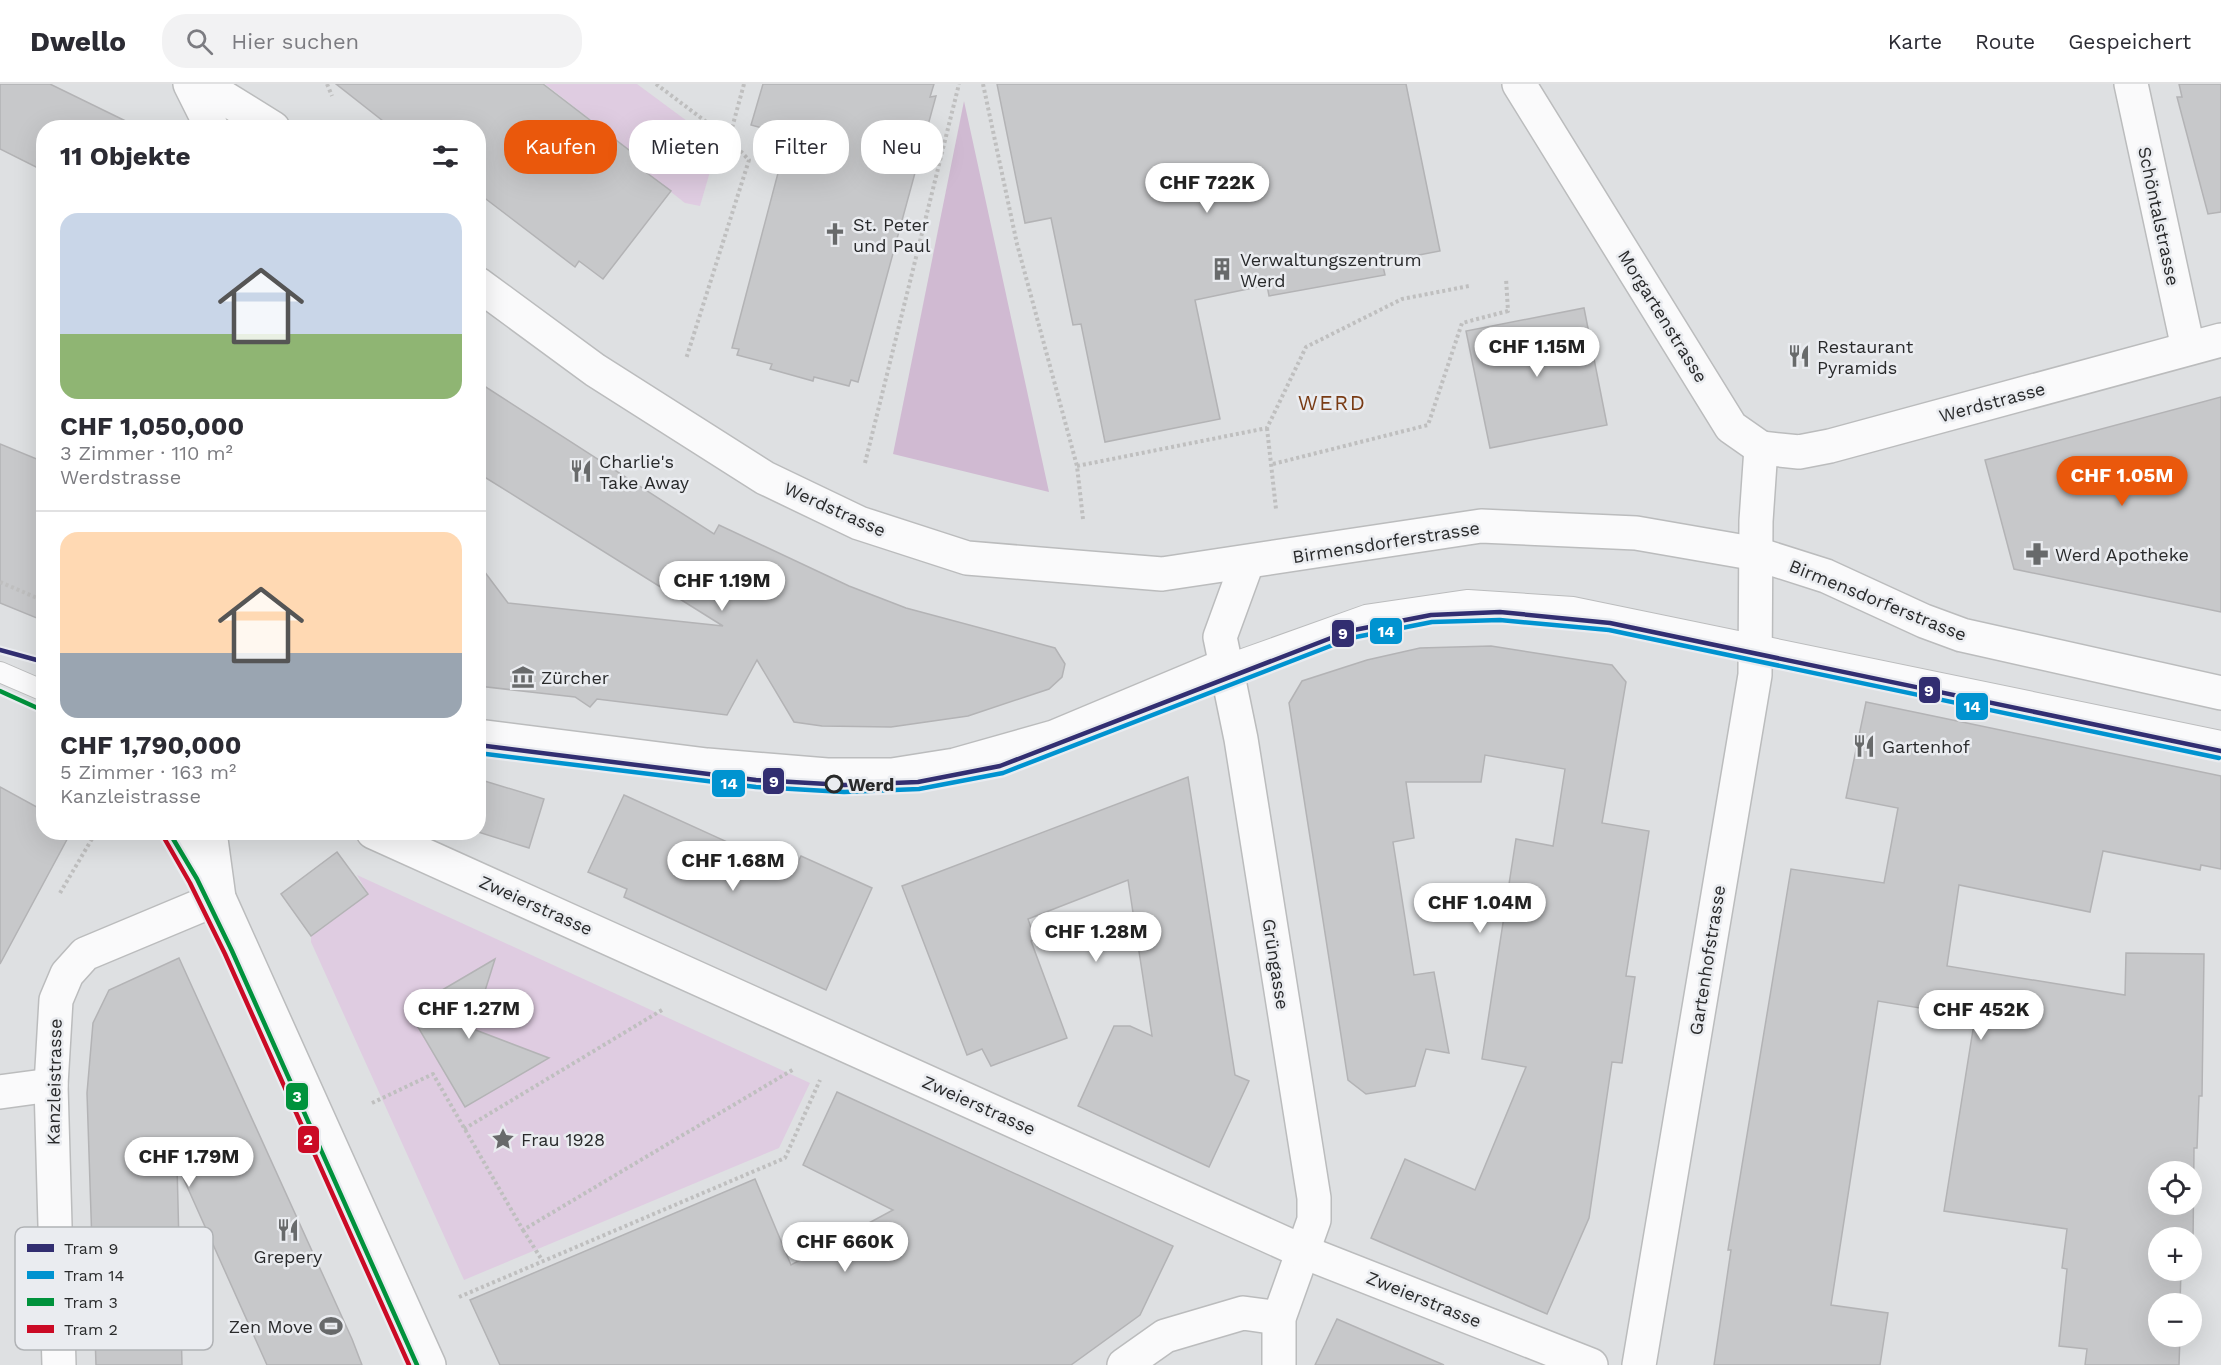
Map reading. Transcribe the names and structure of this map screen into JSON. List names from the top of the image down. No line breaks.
{"streets":{"street":["Schöntalstrasse","Morgartenstrasse","Werdstrasse","Birmensdorferstrasse","Zweierstrasse","Gartenhofstrasse","Grüngasse","Kanzleistrasse"]},"crossings":[["Schöntalstrasse","Werdstrasse"],["Morgartenstrasse","Werdstrasse"],["Werdstrasse","Birmensdorferstrasse"],["Werdstrasse","Grüngasse"],["Birmensdorferstrasse","Gartenhofstrasse"],["Birmensdorferstrasse","Grüngasse"],["Zweierstrasse","Grüngasse"]],"districts":["WERD"],"places":{"church":["St. Peter und Paul"],"building":["Verwaltungszentrum Werd"],"restaurant":["Restaurant Pyramids","Charlie's Take Away","Gartenhof","Grepery"],"pharmacy":["Werd Apotheke"],"museum":["Zürcher"],"other":["Werd"],"place":["Frau 1928"],"sports":["Zen Move"]},"lines":["tram line 9","tram line 14","tram line 3","tram line 2"],"legend":["Tram 9","Tram 14","Tram 3","Tram 2"],"page":{"header":"Dwello","search":"Hier suchen","nav":["Karte","Route","Gespeichert"],"chip":["Kaufen","Mieten","Filter","Neu"],"heading":"11 Objekte","price":["CHF 722K","CHF 1.15M","CHF 1.05M","CHF 1.19M","CHF 1.68M","CHF 1.04M","CHF 1.28M","CHF 1.27M","CHF 452K","CHF 1.79M","CHF 660K"],"list":[{"name":"CHF 1,050,000","note":"3 Zimmer · 110 m² · Werdstrasse"},{"name":"CHF 1,790,000","note":"5 Zimmer · 163 m² · Kanzleistrasse"}],"map_buttons":["+","−"]}}
